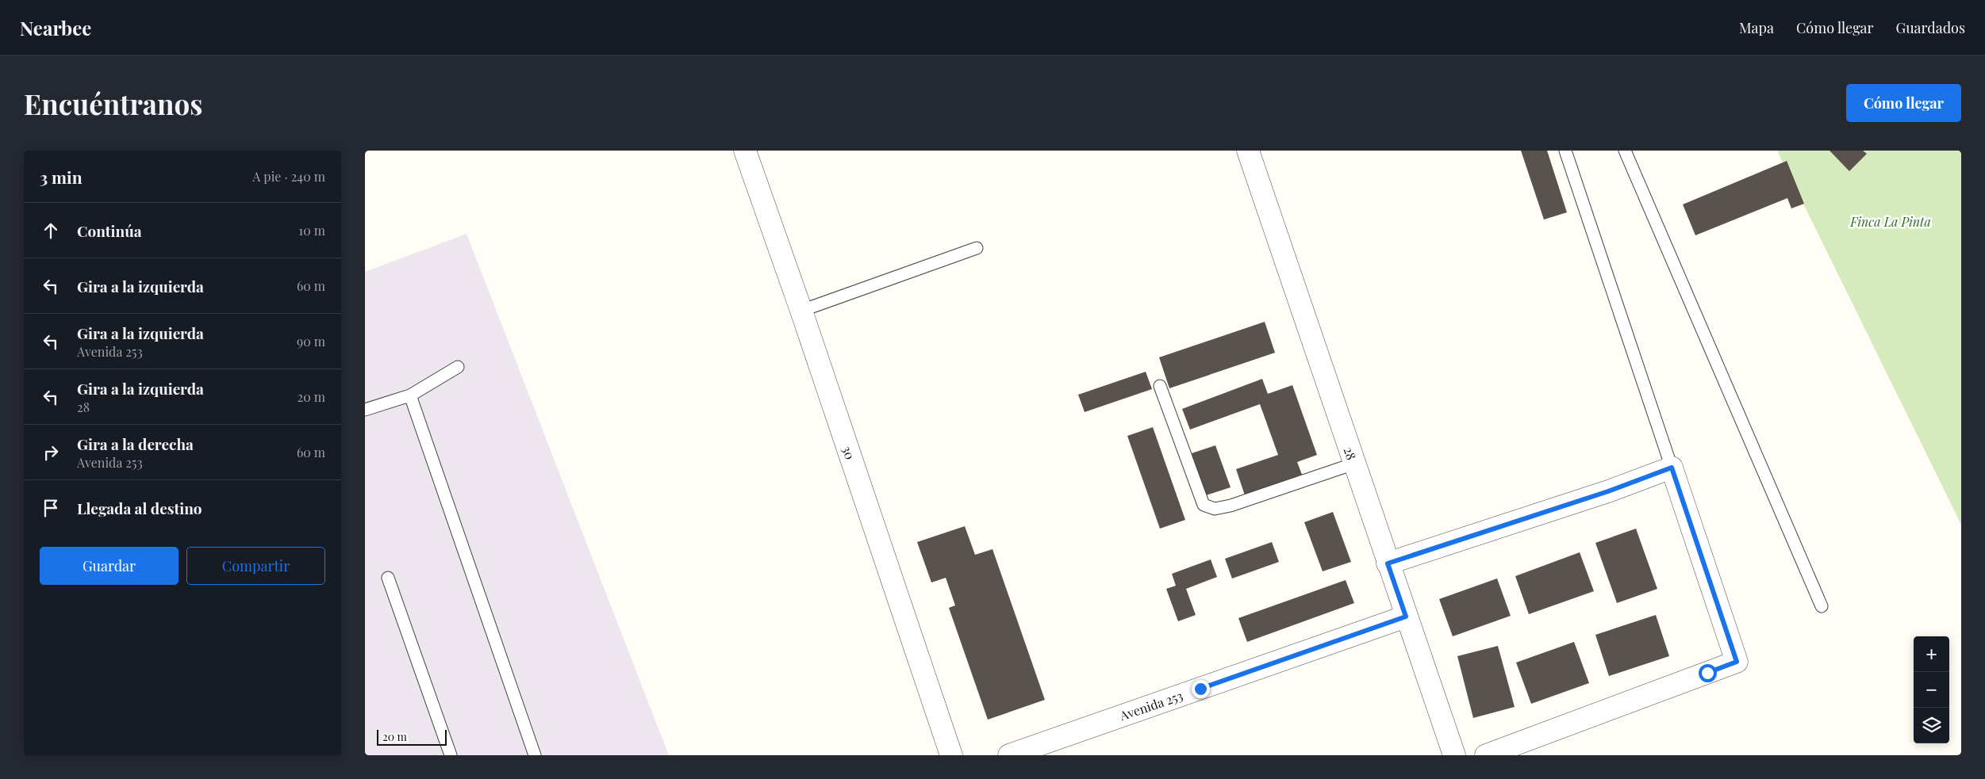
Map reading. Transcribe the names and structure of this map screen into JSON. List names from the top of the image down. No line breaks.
{"streets":{"street":["30","28","Avenida 253"]},"crossings":[["28","Avenida 253"]],"parks":["Finca La Pinta"],"scale_bar":"20 m","page":{"header":"Nearbee","nav":["Mapa","Cómo llegar","Guardados"],"buttons":["Cómo llegar",["Guardar","Compartir"]],"title":"Encuéntranos","heading":["3 min","A pie · 240 m"],"list":[["Continúa","10 m"],["Gira a la izquierda","60 m"],["Gira a la izquierda","Avenida 253","90 m"],["Gira a la izquierda","28","20 m"],["Gira a la derecha","Avenida 253","60 m"],"Llegada al destino"],"map_buttons":["+","−"],"scale":"20 m"}}
